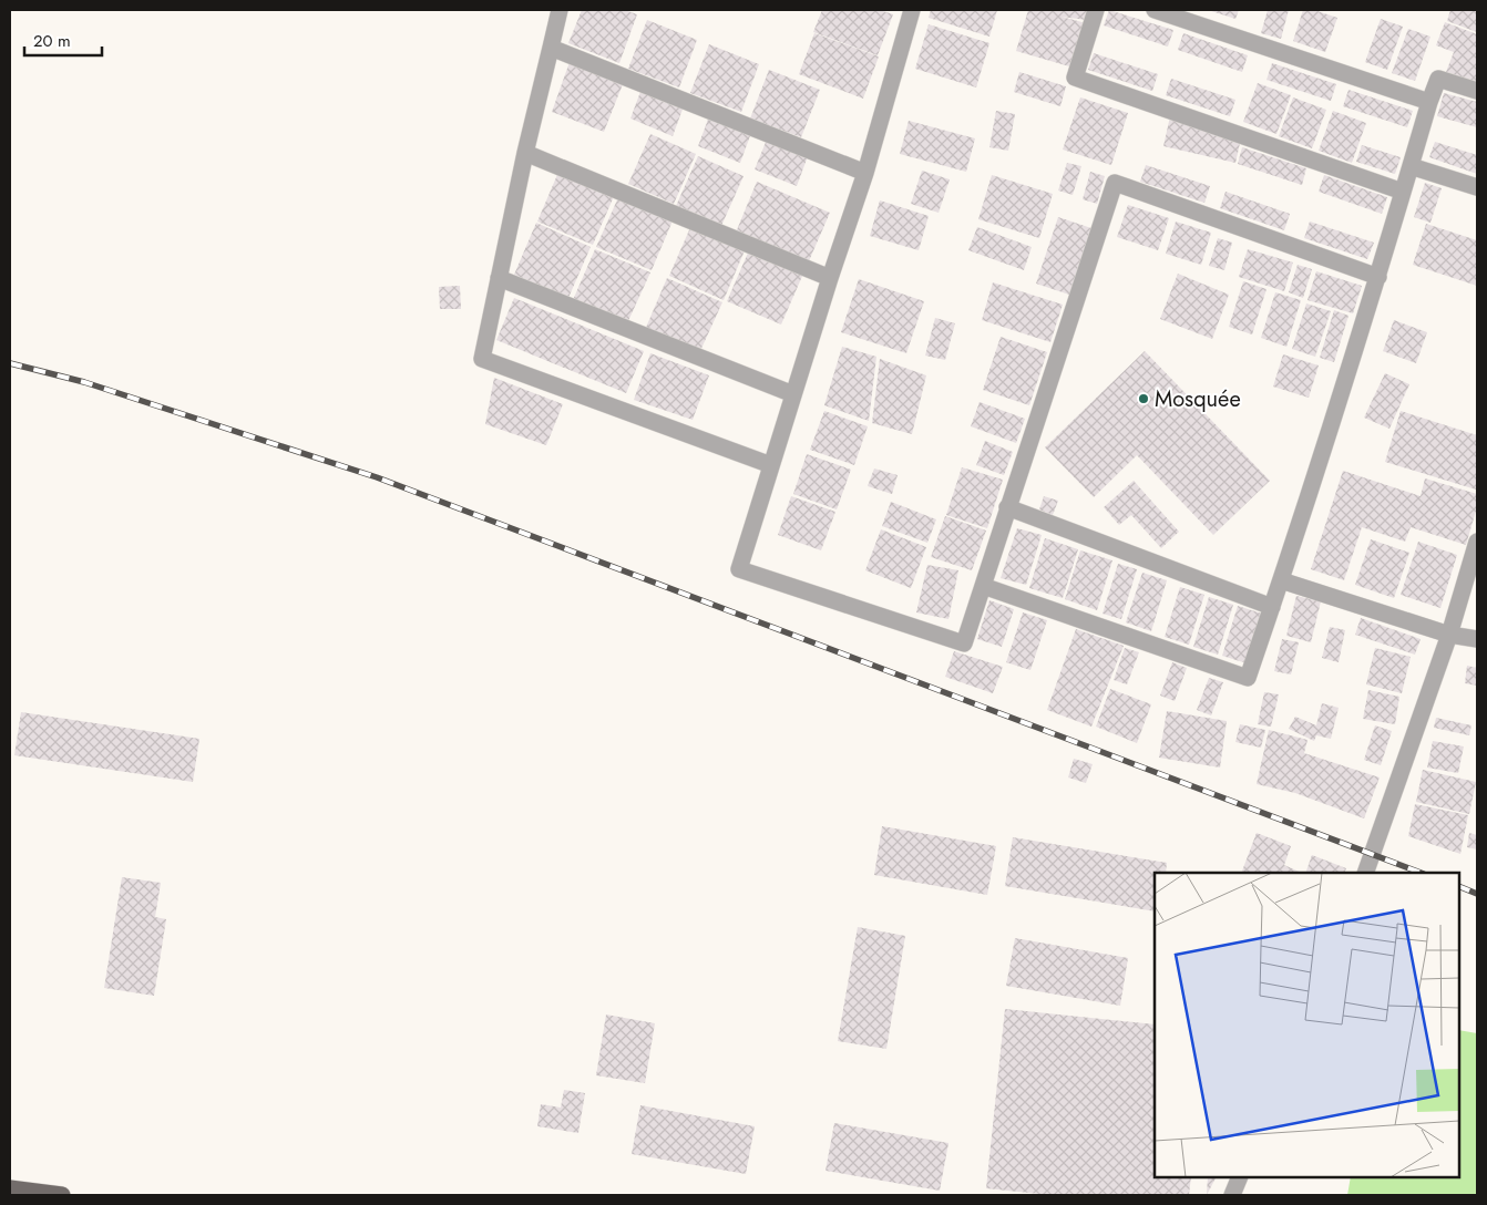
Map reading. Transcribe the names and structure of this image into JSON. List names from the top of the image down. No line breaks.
{"places":["Mosquée"],"scale_bar":"20 m"}
